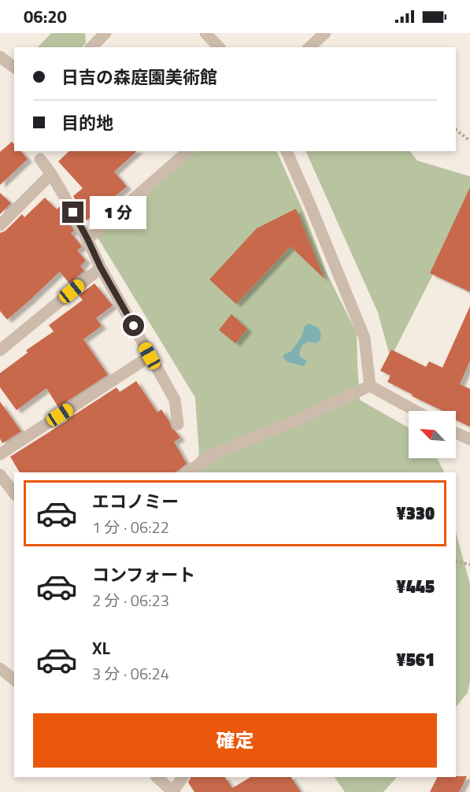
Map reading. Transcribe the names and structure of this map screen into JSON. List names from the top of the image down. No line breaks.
{"north":"top left","page":{"status":"06:20","banner":["日吉の森庭園美術館","目的地"],"bubble":"1 分","list":[{"name":"エコノミー","note":"1 分 · 06:22","value":"¥330"},{"name":"コンフォート","note":"2 分 · 06:23","value":"¥445"},{"name":"XL","note":"3 分 · 06:24","value":"¥561"}],"buttons":"確定"}}
